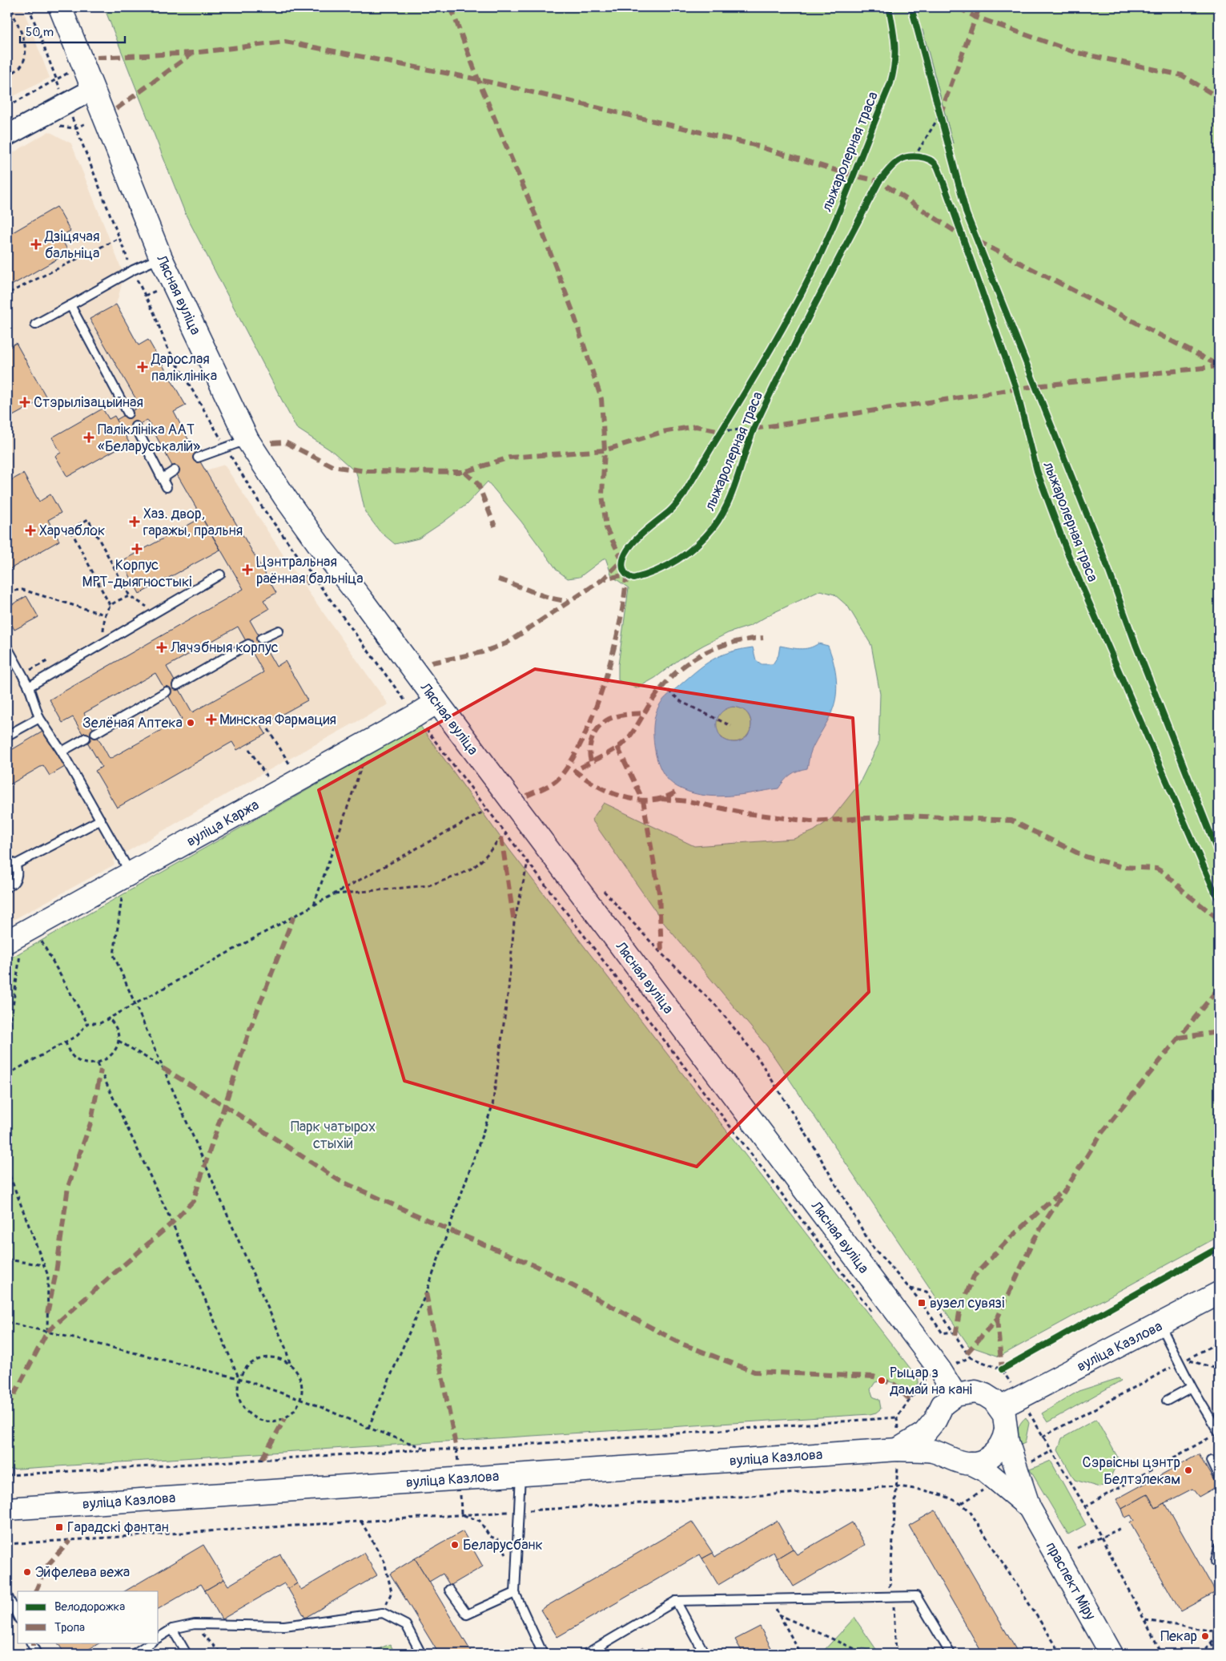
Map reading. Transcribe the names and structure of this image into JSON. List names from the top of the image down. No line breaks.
{"streets":{"main road":["Лясная вуліца","вуліца Каржа","вуліца Казлова","праспект Міру"],"cycle path":["лыжаролерная траса"]},"crossings":[["Лясная вуліца","вуліца Каржа"],["Лясная вуліца","вуліца Казлова"]],"parks":["Парк чатырох стыхій"],"places":{"health":["Дзіцячая бальніца","Дарослая паліклініка","Стэрылізацыйная","Паліклініка ААТ «Беларуськалій»","Хаз. двор, гаражы, пральня","Харчаблок","Корпус МРТ-дыягностыкі","Цэнтральная раённая бальніца","Лячэбныя корпус","Минская Фармация"],"other":["Зелёная Аптека","Рыцар з дамай на кані","Сэрвісны цэнтр Белтэлекам","Беларусбанк","Эйфелева вежа","Пекар"],"transit":["вузел сувязі","Гарадскі фантан"]},"legend":["Велодорожка","Тропа"],"scale_bar":"50 m"}
